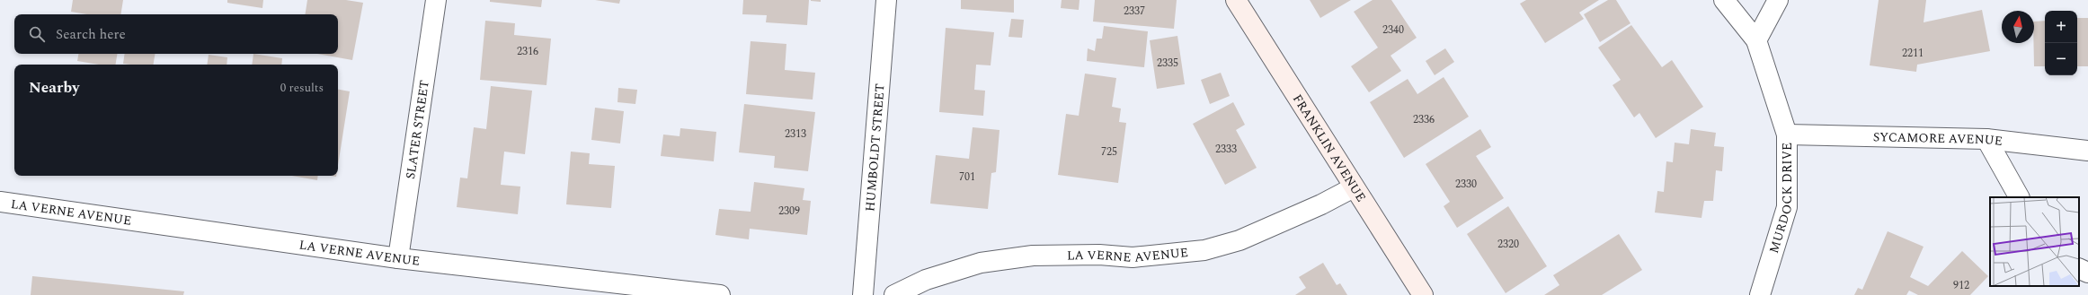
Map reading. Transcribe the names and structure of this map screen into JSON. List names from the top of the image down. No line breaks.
{"streets":{"street":["SLATER STREET","SYCAMORE AVENUE","HUMBOLDT STREET","FRANKLIN AVENUE","MURDOCK DRIVE","LA VERNE AVENUE"]},"crossings":[["SLATER STREET","LA VERNE AVENUE"],["SYCAMORE AVENUE","MURDOCK DRIVE"],["FRANKLIN AVENUE","LA VERNE AVENUE"]],"house_numbers":["2337","2340","2316","2211","2335","2336","2313","2333","725","701","2330","2309","2320","912"],"north":"top","page":{"map_buttons":["+","−"],"search":"Search here","heading":["Nearby","0 results"]}}
